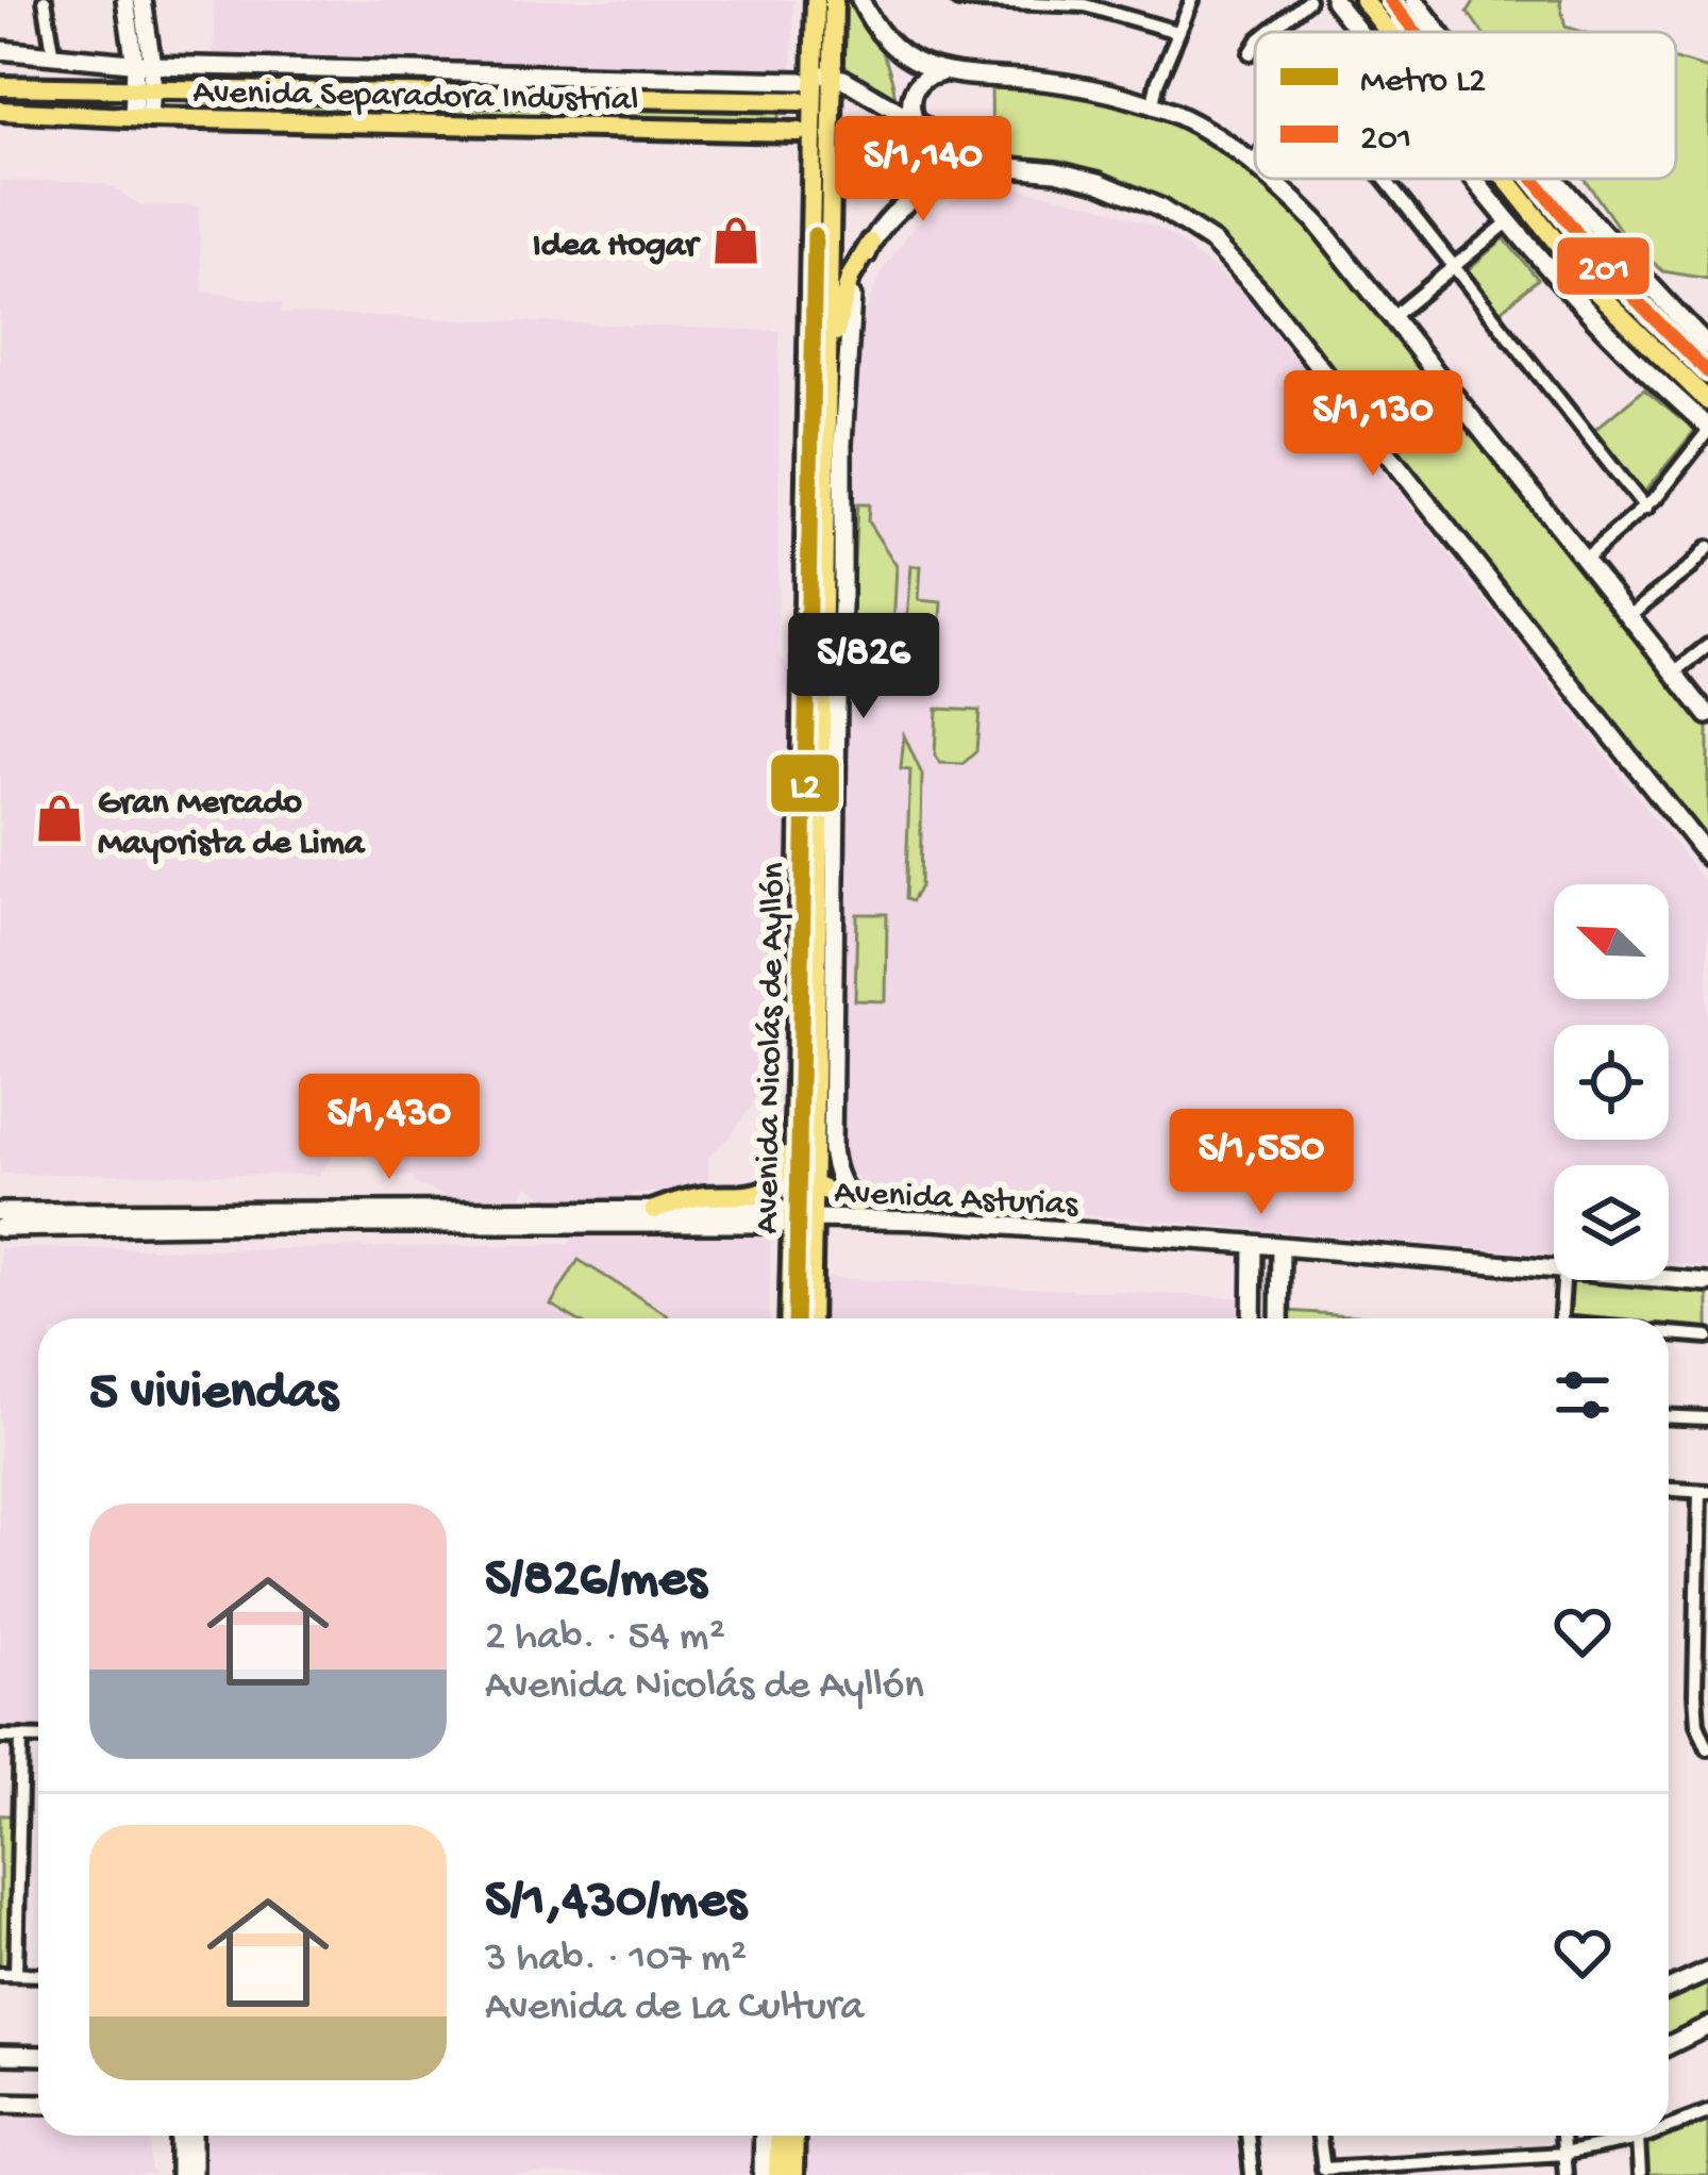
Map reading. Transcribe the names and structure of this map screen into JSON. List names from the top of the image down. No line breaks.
{"streets":{"main road":["Avenida Separadora Industrial","Avenida Nicolás de Ayllón"],"street":["Avenida Asturias"]},"crossings":[["Avenida Separadora Industrial","Avenida Nicolás de Ayllón"],["Avenida Nicolás de Ayllón","Avenida Asturias"]],"places":{"shop":["Idea Hogar","Gran Mercado Mayorista de Lima"]},"lines":["transit line 201","metro line L2"],"legend":["Metro L2","201"],"north":"top left","page":{"price":["S/1,140","S/1,130","S/826","S/1,430","S/1,550"],"heading":"5 viviendas","list":[{"name":"S/826/mes","note":"2 hab. · 54 m² · Avenida Nicolás de Ayllón"},{"name":"S/1,430/mes","note":"3 hab. · 107 m² · Avenida de La Cultura"}]}}
